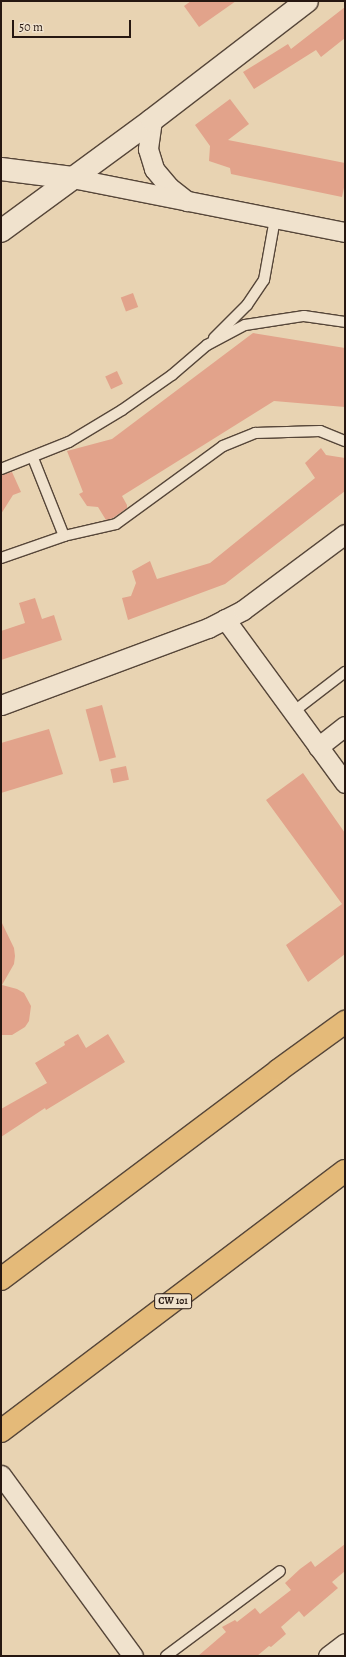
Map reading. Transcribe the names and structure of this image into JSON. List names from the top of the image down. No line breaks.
{"streets":{"main road":["CW 101"]},"scale_bar":"50 m"}
